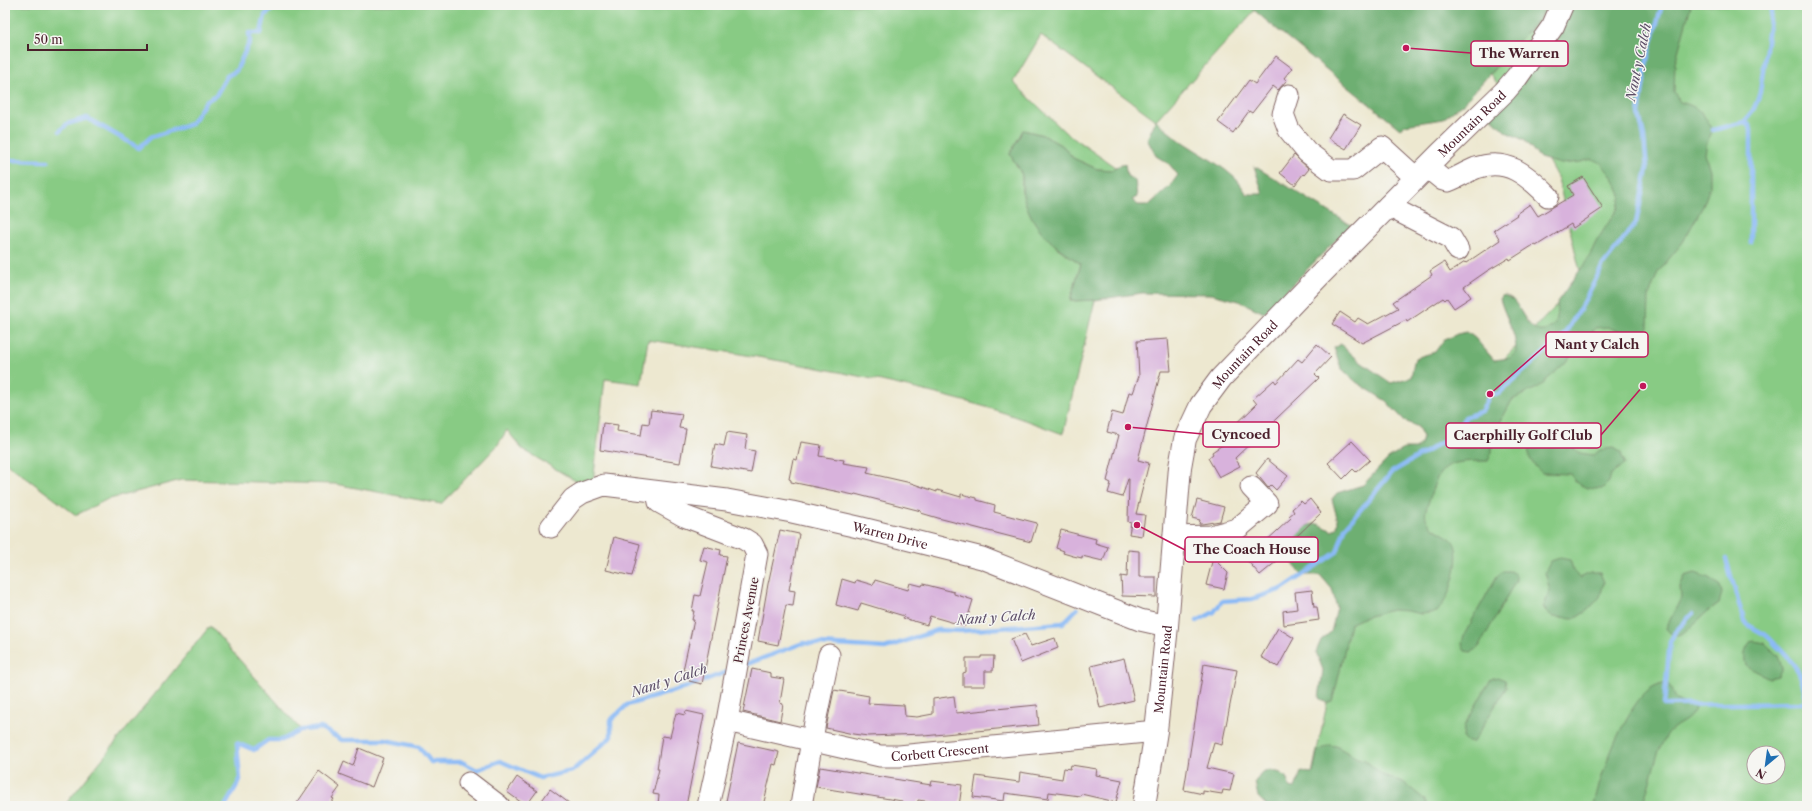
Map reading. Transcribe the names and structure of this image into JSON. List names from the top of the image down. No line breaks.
{"streets":{"main road":["Mountain Road"],"street":["Warren Drive","Princes Avenue","Corbett Crescent"]},"crossings":[["Mountain Road","Warren Drive"],["Mountain Road","Corbett Crescent"],["Warren Drive","Princes Avenue"],["Princes Avenue","Corbett Crescent"]],"water":["Nant y Calch"],"places":["The Warren","Caerphilly Golf Club","Nant y Calch","Cyncoed","The Coach House"],"scale_bar":"50 m","north":"bottom left"}
